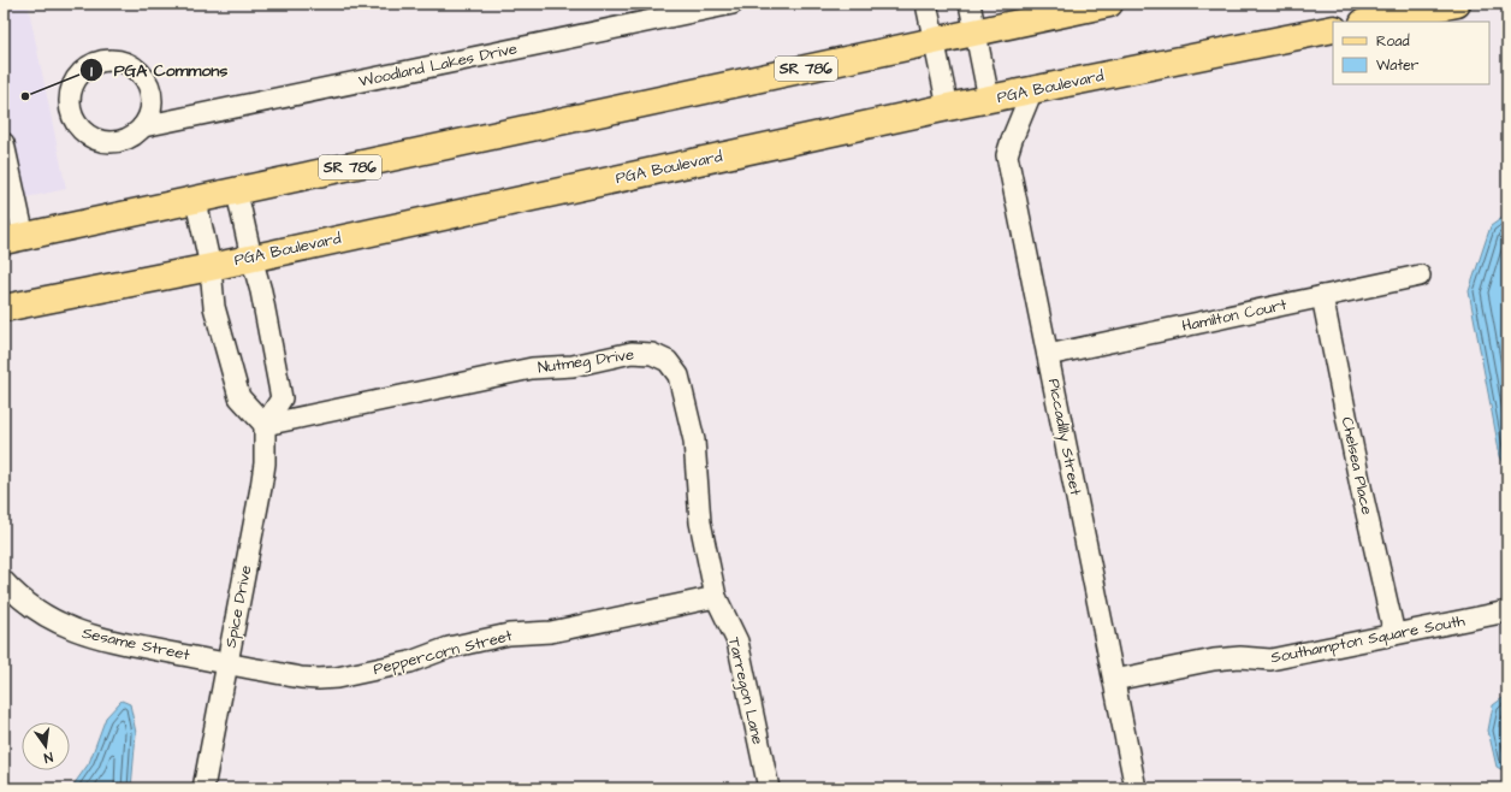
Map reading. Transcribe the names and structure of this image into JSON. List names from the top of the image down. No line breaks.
{"streets":{"main road":["SR 786","PGA Boulevard"],"street":["Woodland Lakes Drive","Hamilton Court","Nutmeg Drive","Piccadilly Street","Chelsea Place","Spice Drive","Southampton Square South","Sesame Street","Peppercorn Street","Tarregon Lane"]},"crossings":[["PGA Boulevard","Piccadilly Street"],["Hamilton Court","Piccadilly Street"],["Hamilton Court","Chelsea Place"],["Nutmeg Drive","Spice Drive"],["Nutmeg Drive","Peppercorn Street"],["Nutmeg Drive","Tarregon Lane"],["Piccadilly Street","Southampton Square South"],["Chelsea Place","Southampton Square South"],["Spice Drive","Sesame Street"],["Spice Drive","Peppercorn Street"],["Sesame Street","Peppercorn Street"],["Peppercorn Street","Tarregon Lane"]],"places":["PGA Commons"],"legend":["Road","Water"],"north":"bottom"}
